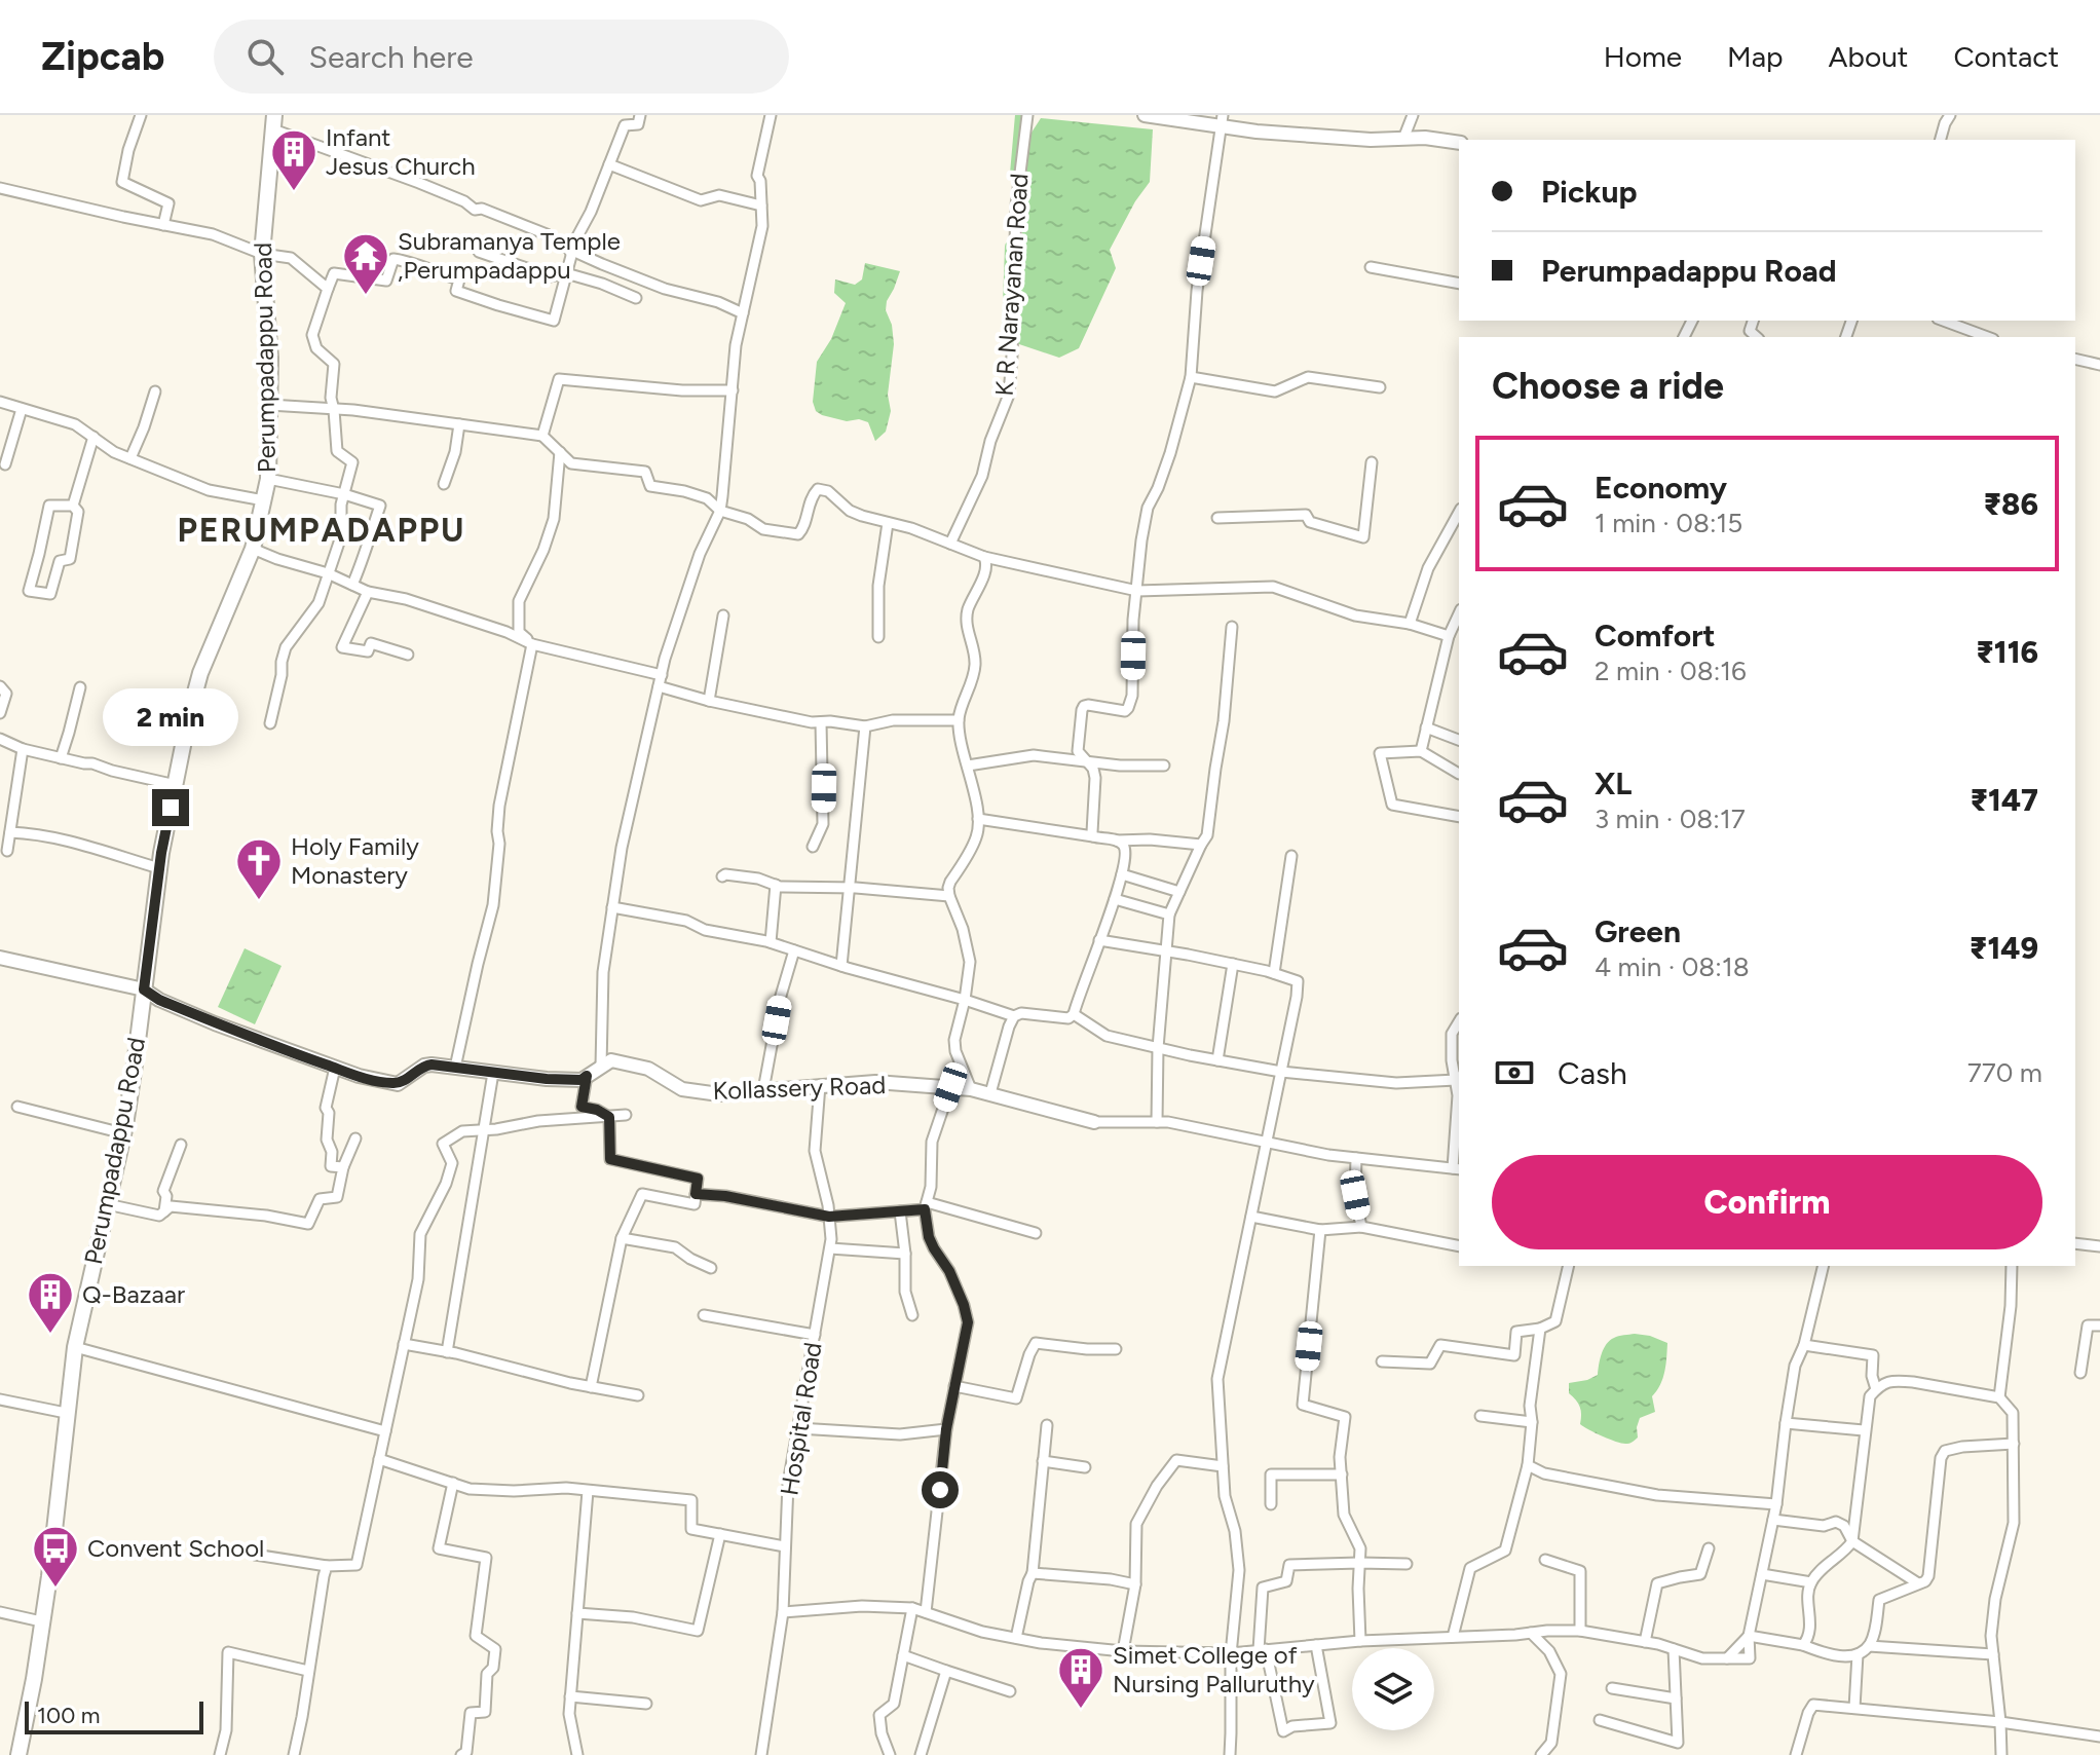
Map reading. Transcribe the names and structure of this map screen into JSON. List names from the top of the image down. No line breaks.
{"streets":{"main road":["Perumpadappu Road"],"street":["K R Narayanan Road","Kollassery Road","Hospital Road"]},"crossings":[["Kollassery Road","Hospital Road"]],"districts":["PERUMPADAPPU"],"places":{"building":["Infant Jesus Church","Q-Bazaar","Simet College of Nursing Palluruthy"],"temple":["Subramanya Temple ,Perumpadappu"],"church":["Holy Family Monastery"],"bus stop":["Convent School"]},"scale_bar":"100 m","page":{"header":"Zipcab","search":"Search here","nav":["Home","Map","About","Contact"],"banner":["Pickup","Perumpadappu Road"],"heading":"Choose a ride","list":[{"name":"Economy","note":"1 min · 08:15","value":"₹86"},{"name":"Comfort","note":"2 min · 08:16","value":"₹116"},{"name":"XL","note":"3 min · 08:17","value":"₹147"},{"name":"Green","note":"4 min · 08:18","value":"₹149"}],"bubble":"2 min","pay":["Cash","770 m"],"buttons":"Confirm","scale":"100 m"}}
